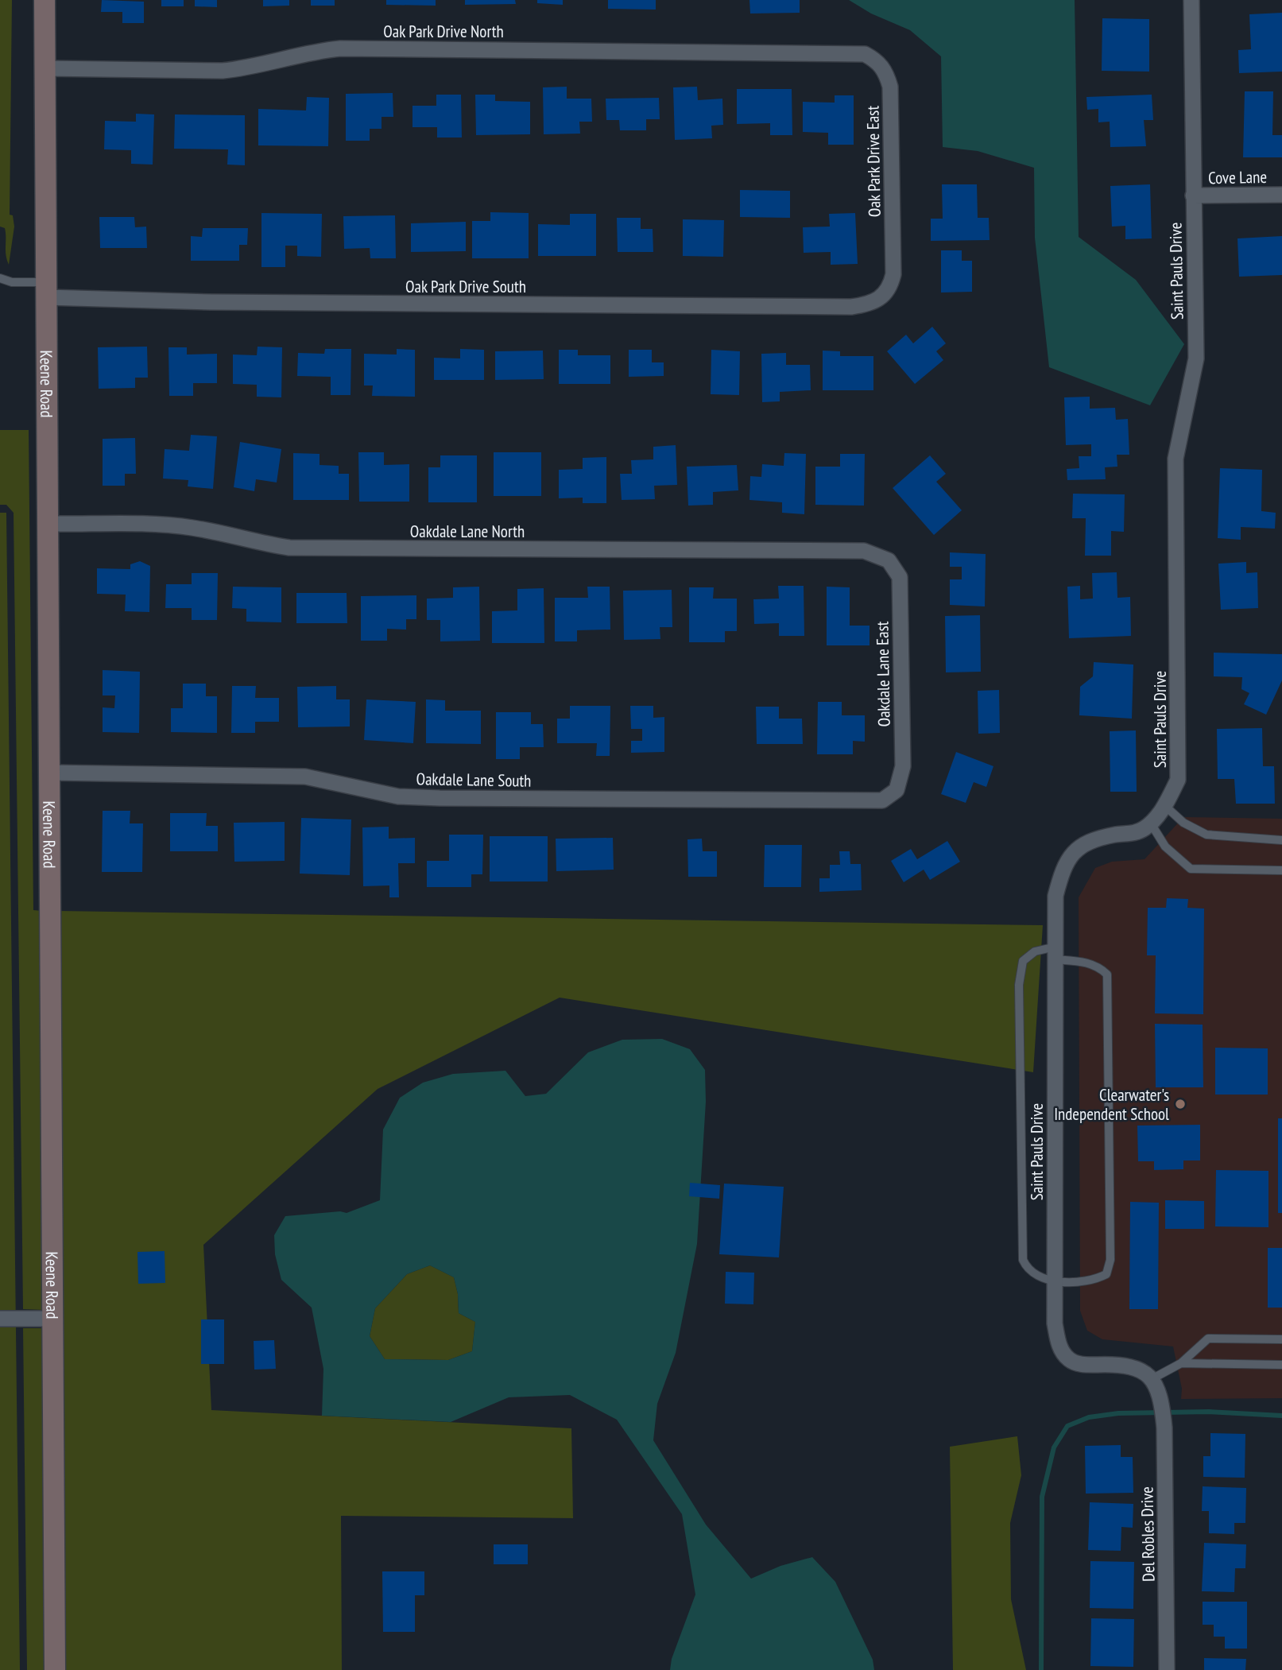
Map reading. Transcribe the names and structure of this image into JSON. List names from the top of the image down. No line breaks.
{"streets":{"main road":["Keene Road"],"street":["Oak Park Drive North","Oak Park Drive East","Cove Lane","Saint Pauls Drive","Oak Park Drive South","Oakdale Lane North","Oakdale Lane East","Oakdale Lane South","Del Robles Drive"]},"crossings":[["Oak Park Drive North","Oak Park Drive East"],["Oak Park Drive North","Keene Road"],["Oak Park Drive East","Oak Park Drive South"],["Cove Lane","Saint Pauls Drive"],["Saint Pauls Drive","Del Robles Drive"],["Oak Park Drive South","Keene Road"],["Keene Road","Oakdale Lane North"],["Keene Road","Oakdale Lane South"],["Oakdale Lane North","Oakdale Lane East"],["Oakdale Lane East","Oakdale Lane South"]],"places":["Clearwater's Independent School"]}
